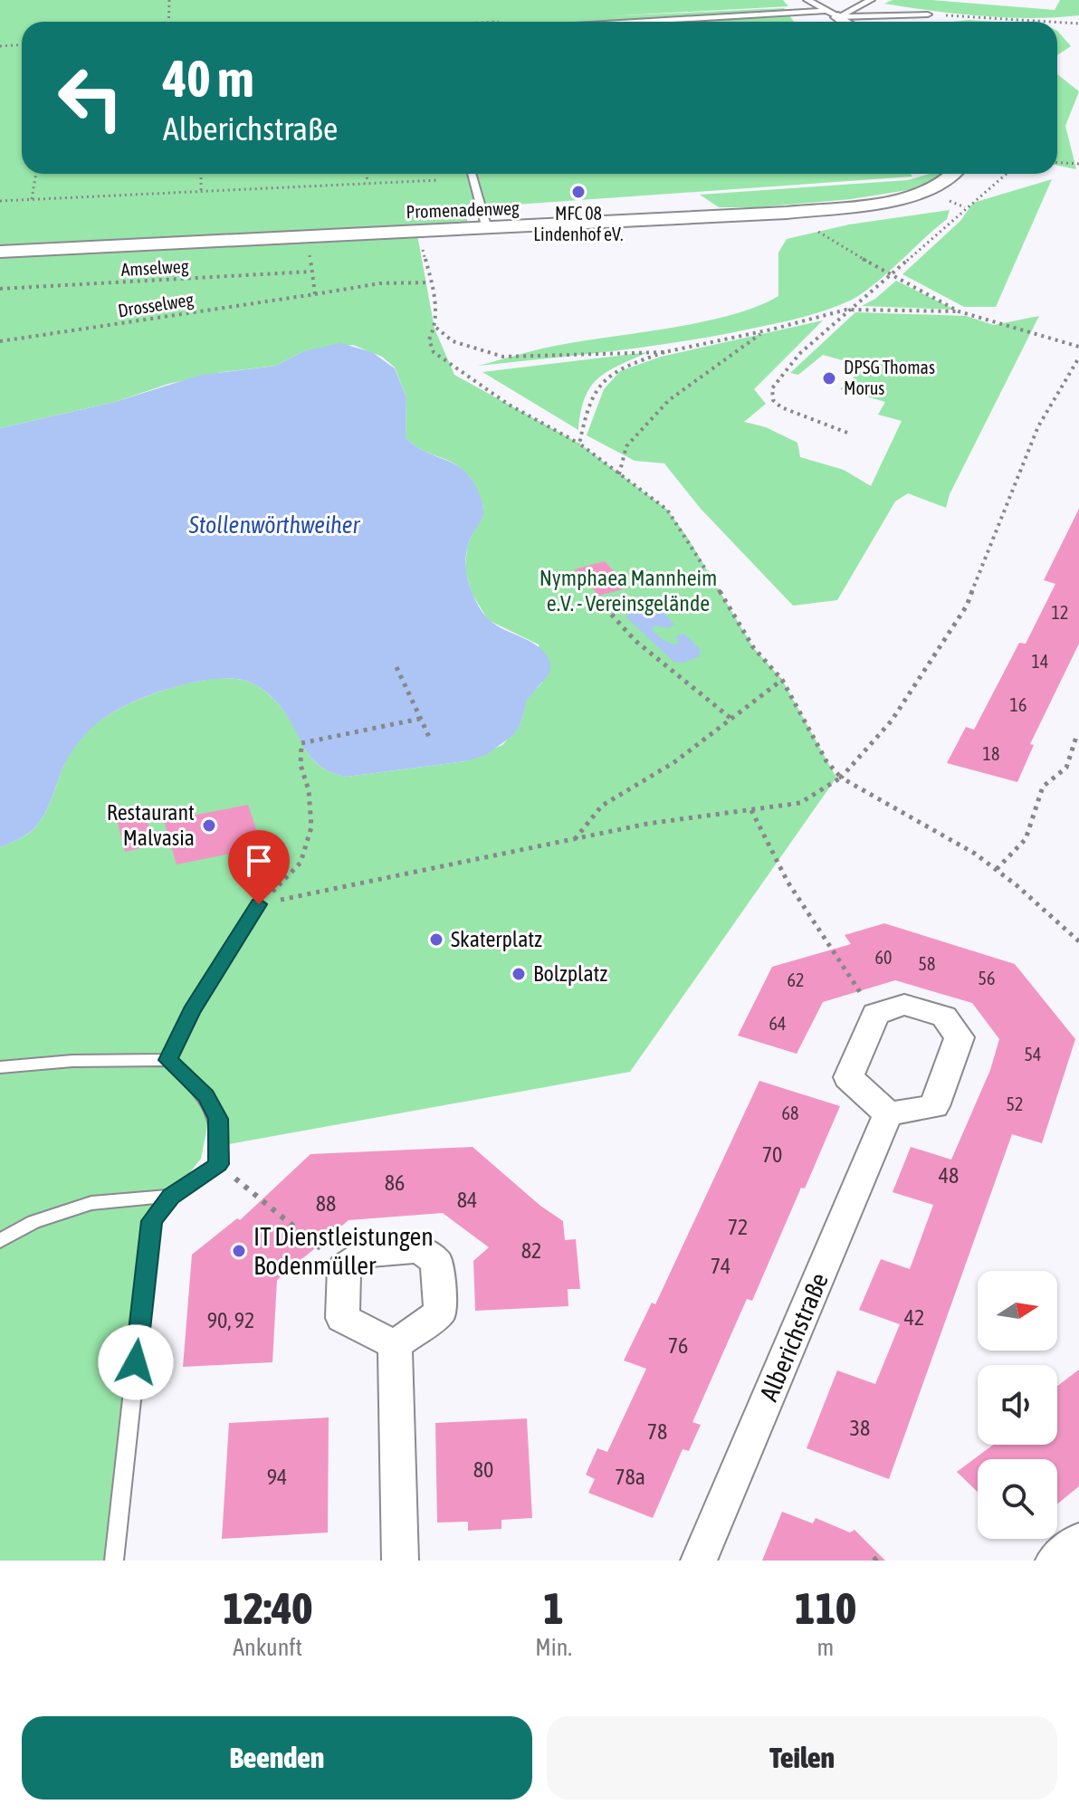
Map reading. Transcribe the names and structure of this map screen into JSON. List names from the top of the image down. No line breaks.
{"streets":{"street":["Promenadenweg","Alberichstraße"],"path":["Amselweg","Drosselweg"]},"water":["Stollenwörthweiher"],"parks":["Nymphaea Mannheim e.V. - Vereinsgelände"],"places":["MFC 08 Lindenhof eV.","DPSG Thomas Morus","Restaurant Malvasia","Skaterplatz","Bolzplatz","IT Dienstleistungen Bodenmüller"],"house_numbers":["12","14","16","18","60","58","56","62","64","54","52","68","70","48","86","84","88","72","82","74","42","90, 92","76","38","78","80","94","78a"],"north":"right","page":{"turn":["40 m","Alberichstraße"],"eta":["12:40","Ankunft","1","Min.","110","m"],"buttons":["Beenden","Teilen"]}}
